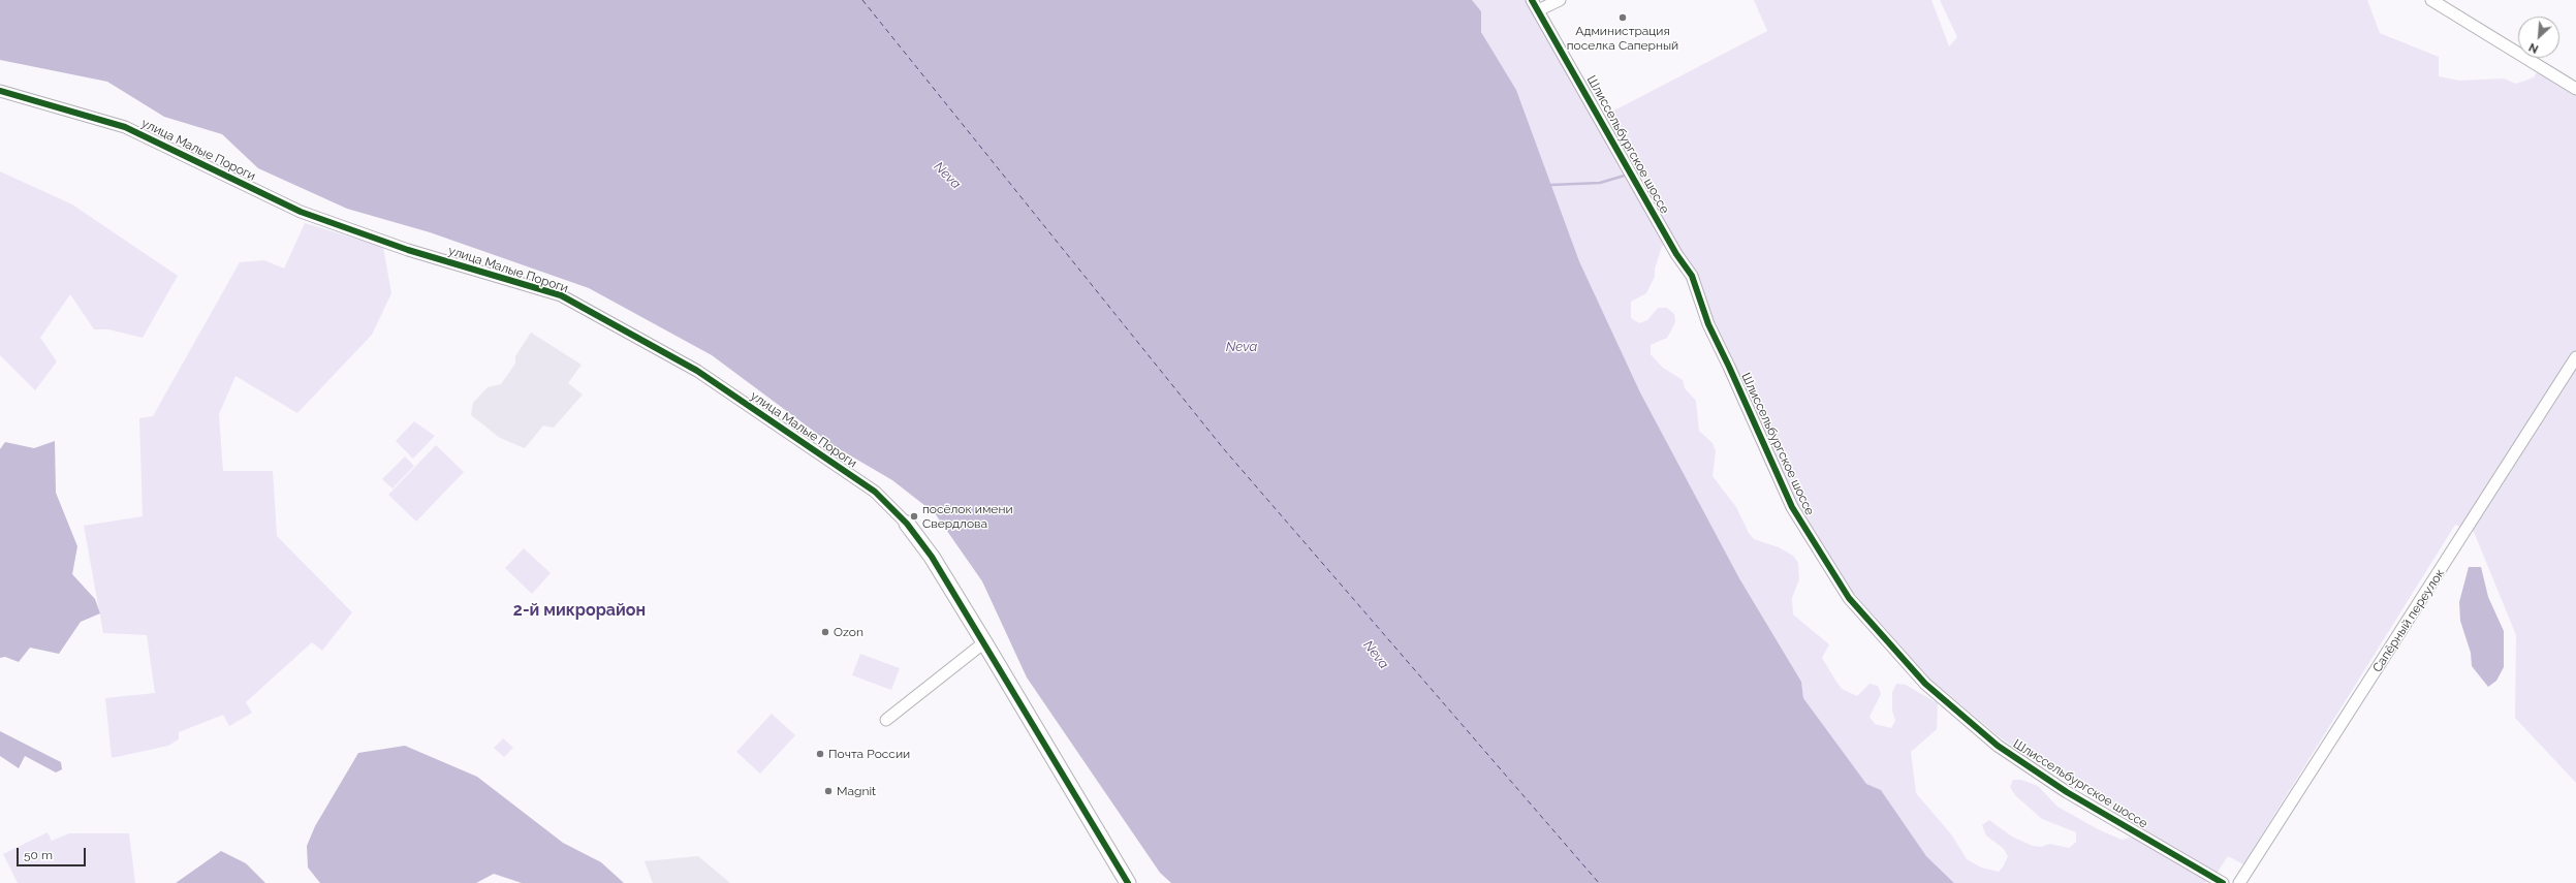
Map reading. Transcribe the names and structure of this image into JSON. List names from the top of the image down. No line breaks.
{"streets":{"street":["Шлиссельбургское шоссе","улица Малые Пороги","Сапёрный переулок"]},"districts":["2-й микрорайон"],"water":["Neva"],"places":["Администрация поселка Саперный","посёлок имени Свердлова","Ozon","Почта России","Magnit"],"scale_bar":"50 m","north":"bottom left"}
